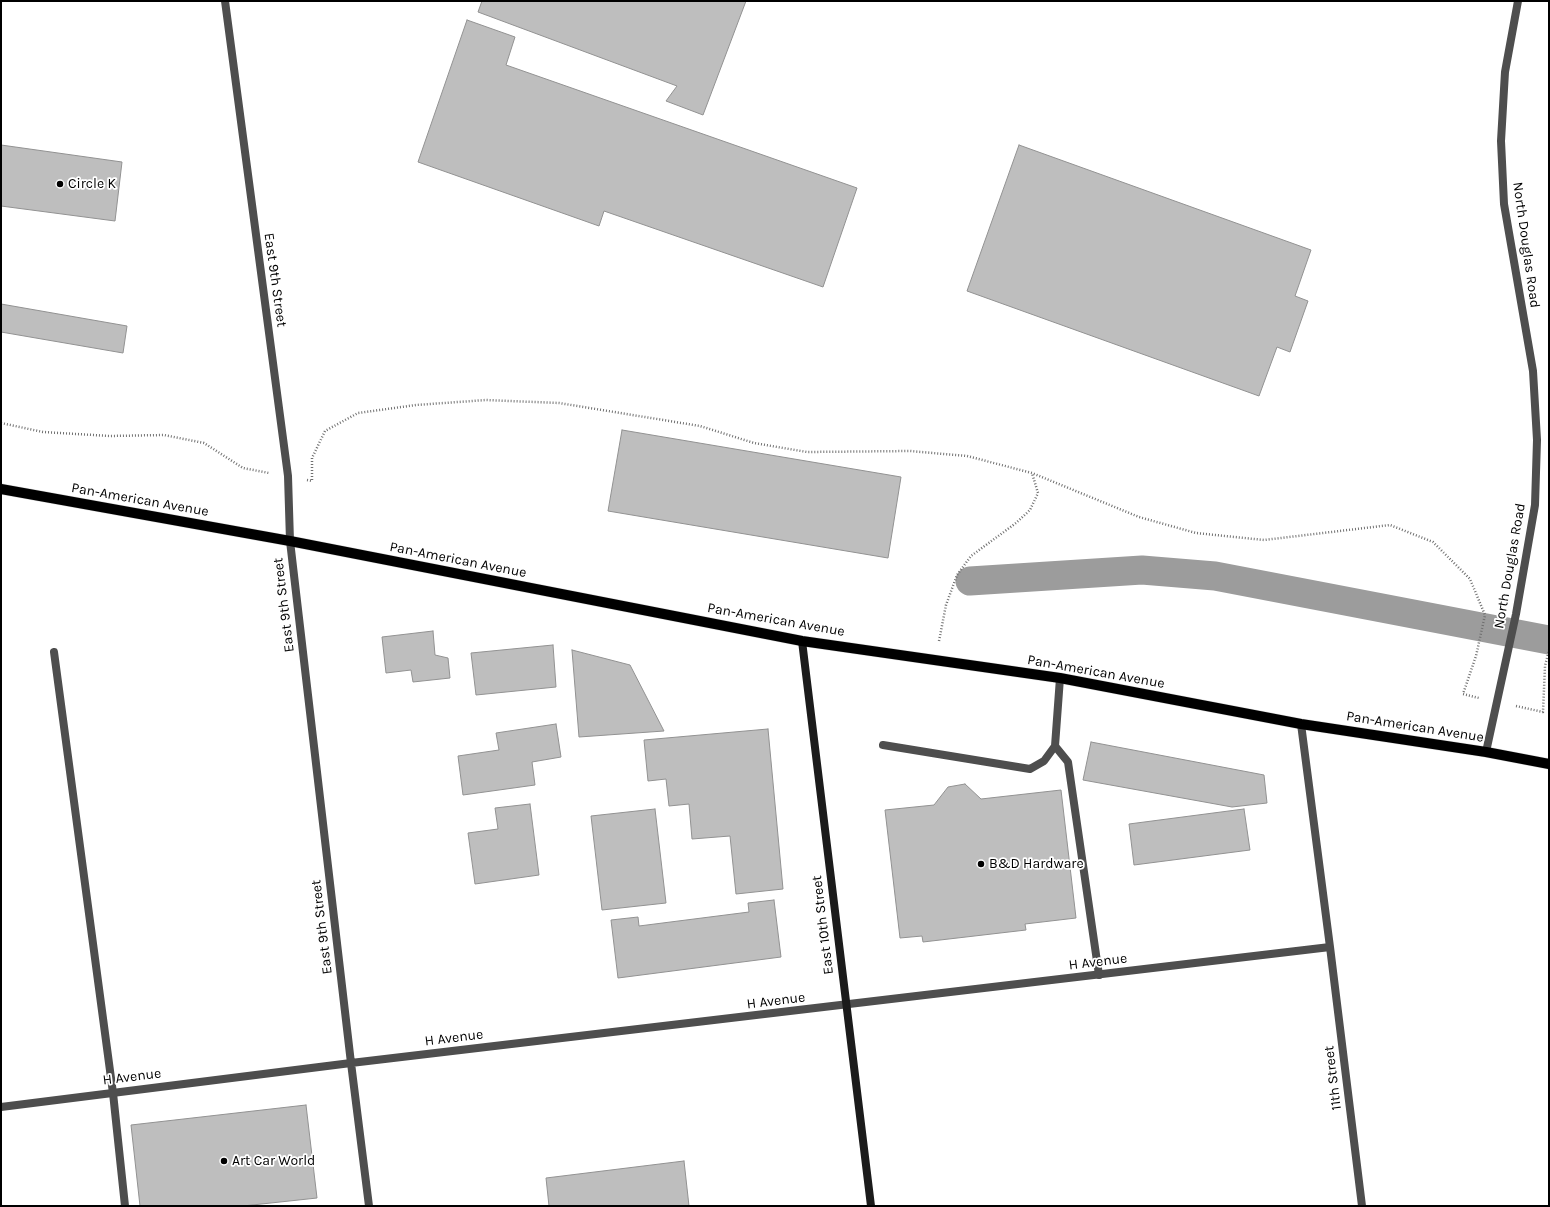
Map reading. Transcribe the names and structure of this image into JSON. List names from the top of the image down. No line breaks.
{"streets":{"main road":["Pan-American Avenue","East 10th Street"],"street":["North Douglas Road","East 9th Street","H Avenue","11th Street"]},"crossings":[["North Douglas Road","Pan-American Avenue"],["East 9th Street","Pan-American Avenue"],["East 9th Street","H Avenue"],["Pan-American Avenue","East 10th Street"],["East 10th Street","H Avenue"],["H Avenue","11th Street"]],"places":["Circle K","B&D Hardware","Art Car World"]}
